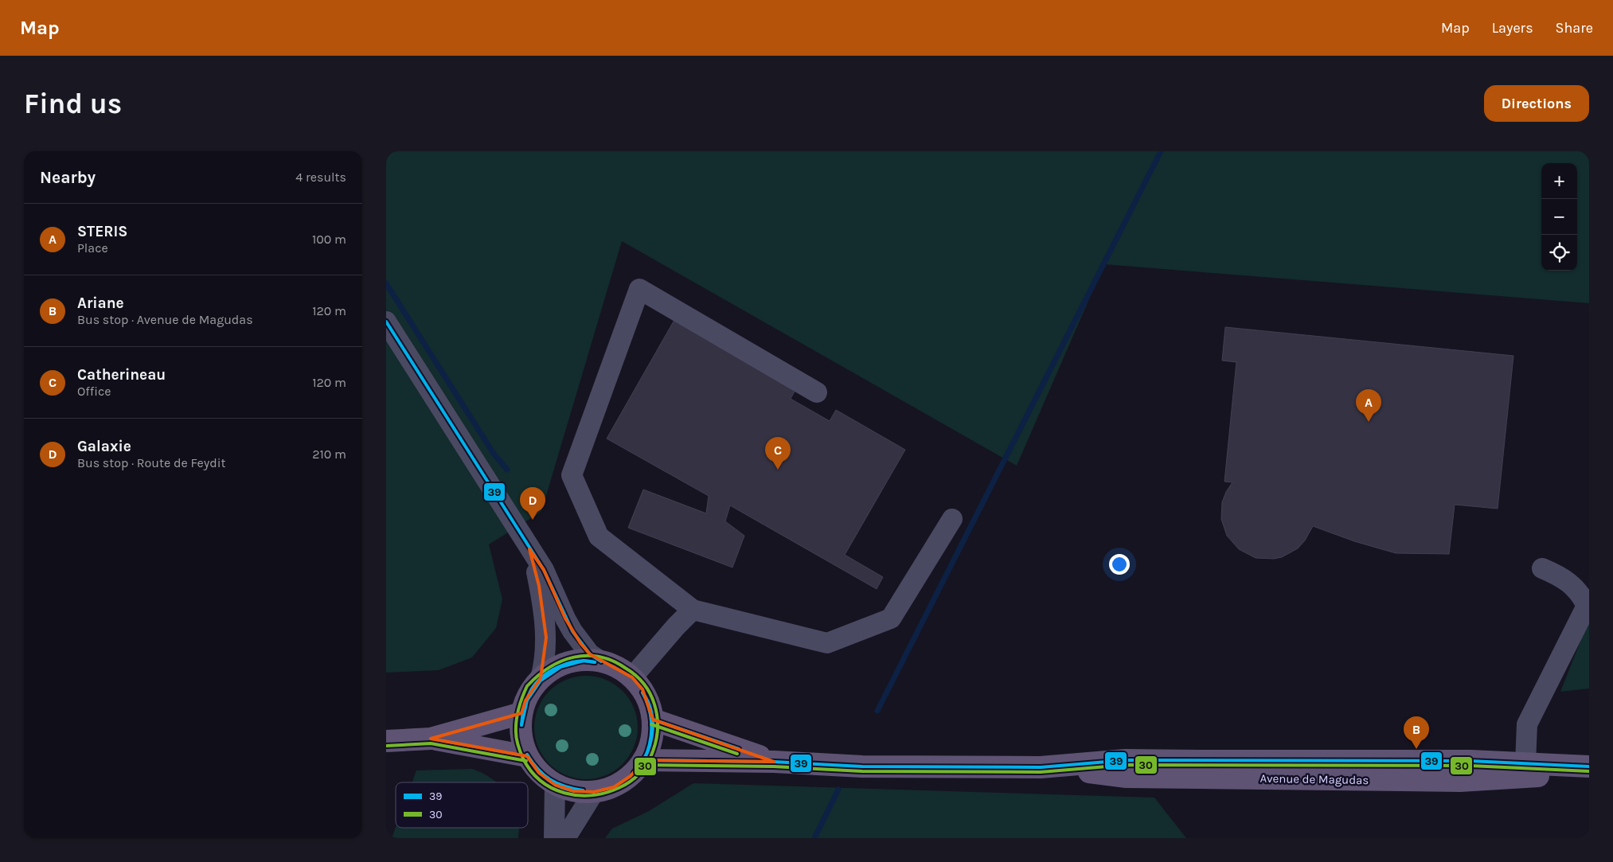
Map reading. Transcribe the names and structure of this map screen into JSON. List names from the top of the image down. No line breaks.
{"streets":{"main road":["Avenue de Magudas"]},"lines":["transit line 39","transit line 30"],"legend":["39","30"],"page":{"header":"Map","nav":["Map","Layers","Share"],"buttons":"Directions","title":"Find us","heading":["Nearby","4 results"],"map_buttons":["+","−"],"list":[{"mark":"A","name":"STERIS","note":"Place","value":"100 m"},{"mark":"B","name":"Ariane","note":"Bus stop · Avenue de Magudas","value":"120 m"},{"mark":"C","name":"Catherineau","note":"Office","value":"120 m"},{"mark":"D","name":"Galaxie","note":"Bus stop · Route de Feydit","value":"210 m"}],"pins":["A","C","D","B"]}}
